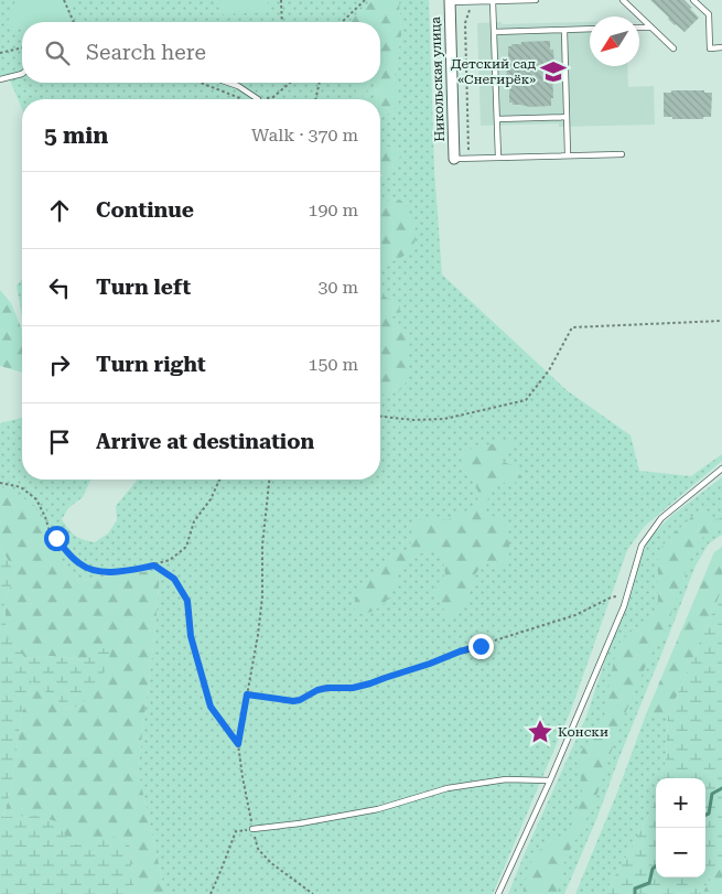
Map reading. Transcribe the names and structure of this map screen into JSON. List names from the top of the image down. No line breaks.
{"streets":{"street":["Никольская улица"]},"places":{"school or university":["Детский сад «Снегирёк»"],"place":["Конски"]},"north":"bottom left","page":{"search":"Search here","heading":["5 min","Walk · 370 m"],"list":[["Continue","190 m"],["Turn left","30 m"],["Turn right","150 m"],"Arrive at destination"],"map_buttons":["+","−"]}}
